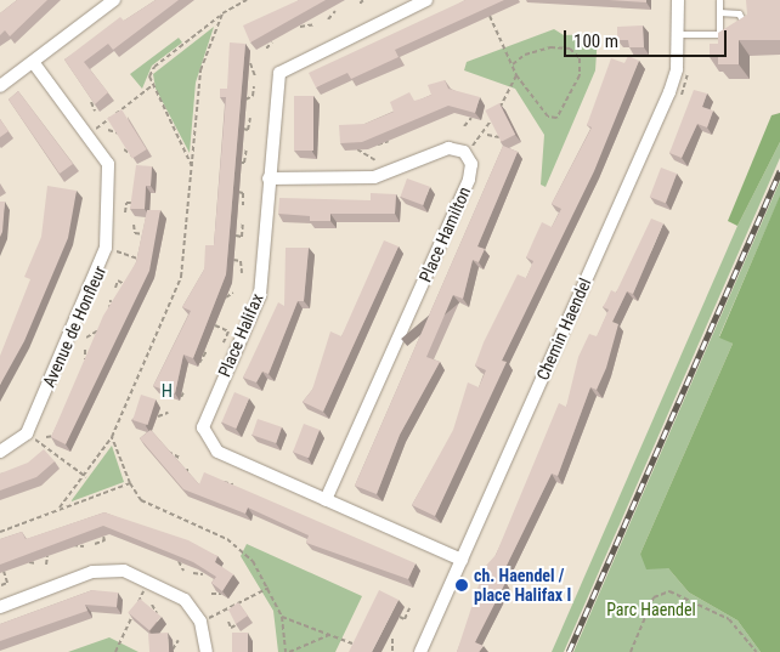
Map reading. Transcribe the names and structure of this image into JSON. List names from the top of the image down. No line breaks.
{"streets":{"street":["Place Hamilton","Avenue de Honfleur","Chemin Haendel","Place Halifax"]},"crossings":[["Place Hamilton","Place Halifax"],["Chemin Haendel","Place Halifax"]],"districts":["H"],"parks":["Parc Haendel"],"places":["ch. Haendel / place Halifax I"],"scale_bar":"100 m"}
